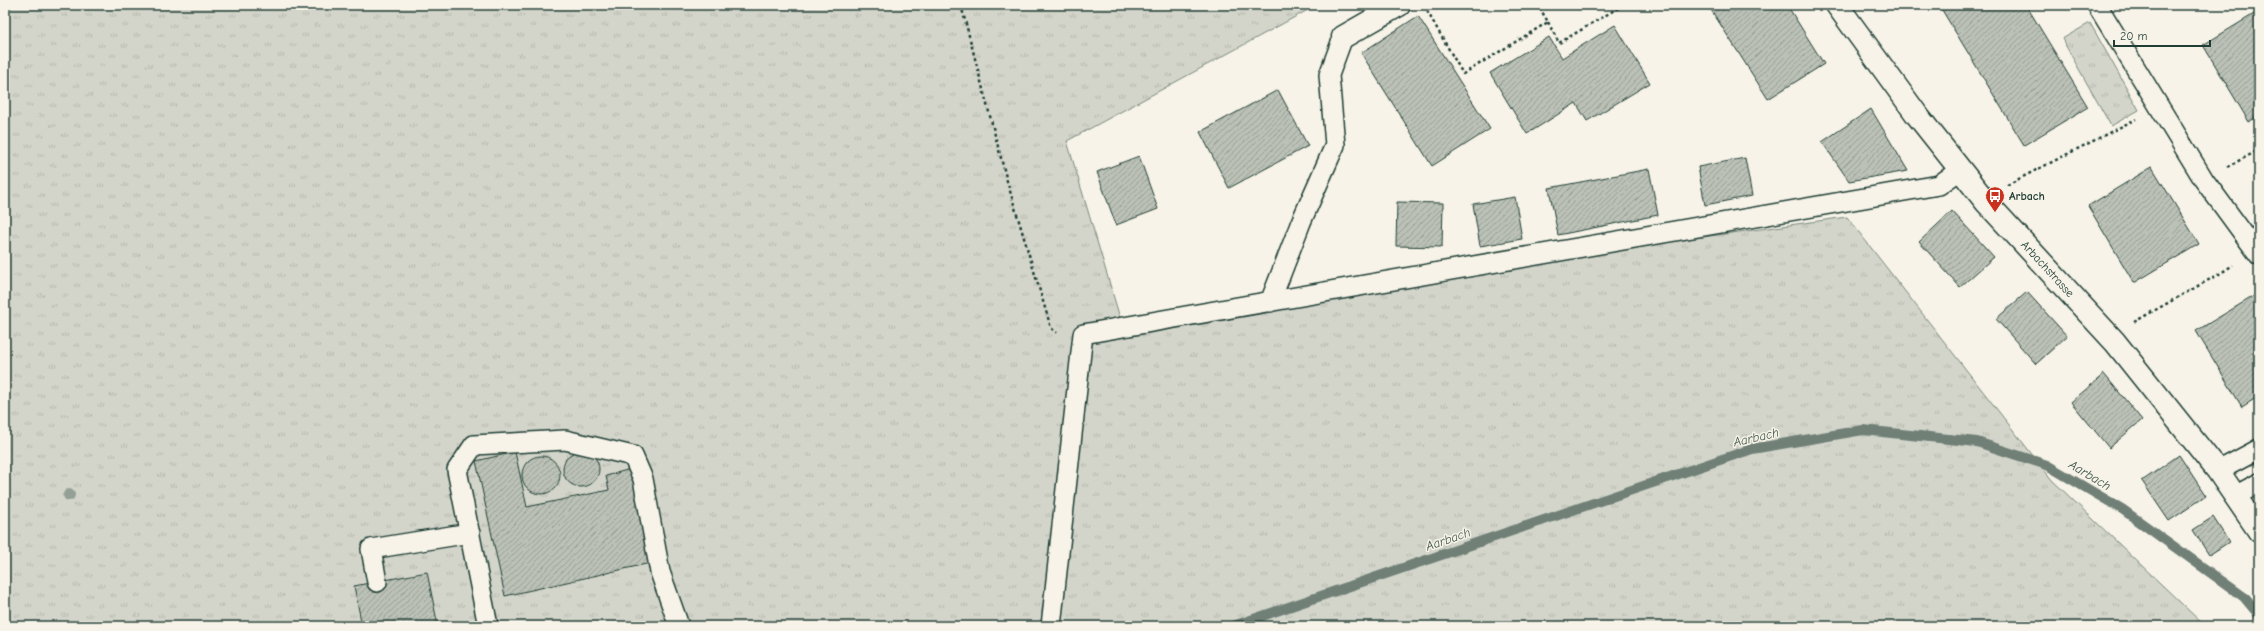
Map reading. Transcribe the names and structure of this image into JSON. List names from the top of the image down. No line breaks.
{"streets":{"street":["Arbachstrasse"]},"water":["Aarbach"],"places":{"bus stop":["Arbach"]},"scale_bar":"20 m"}
